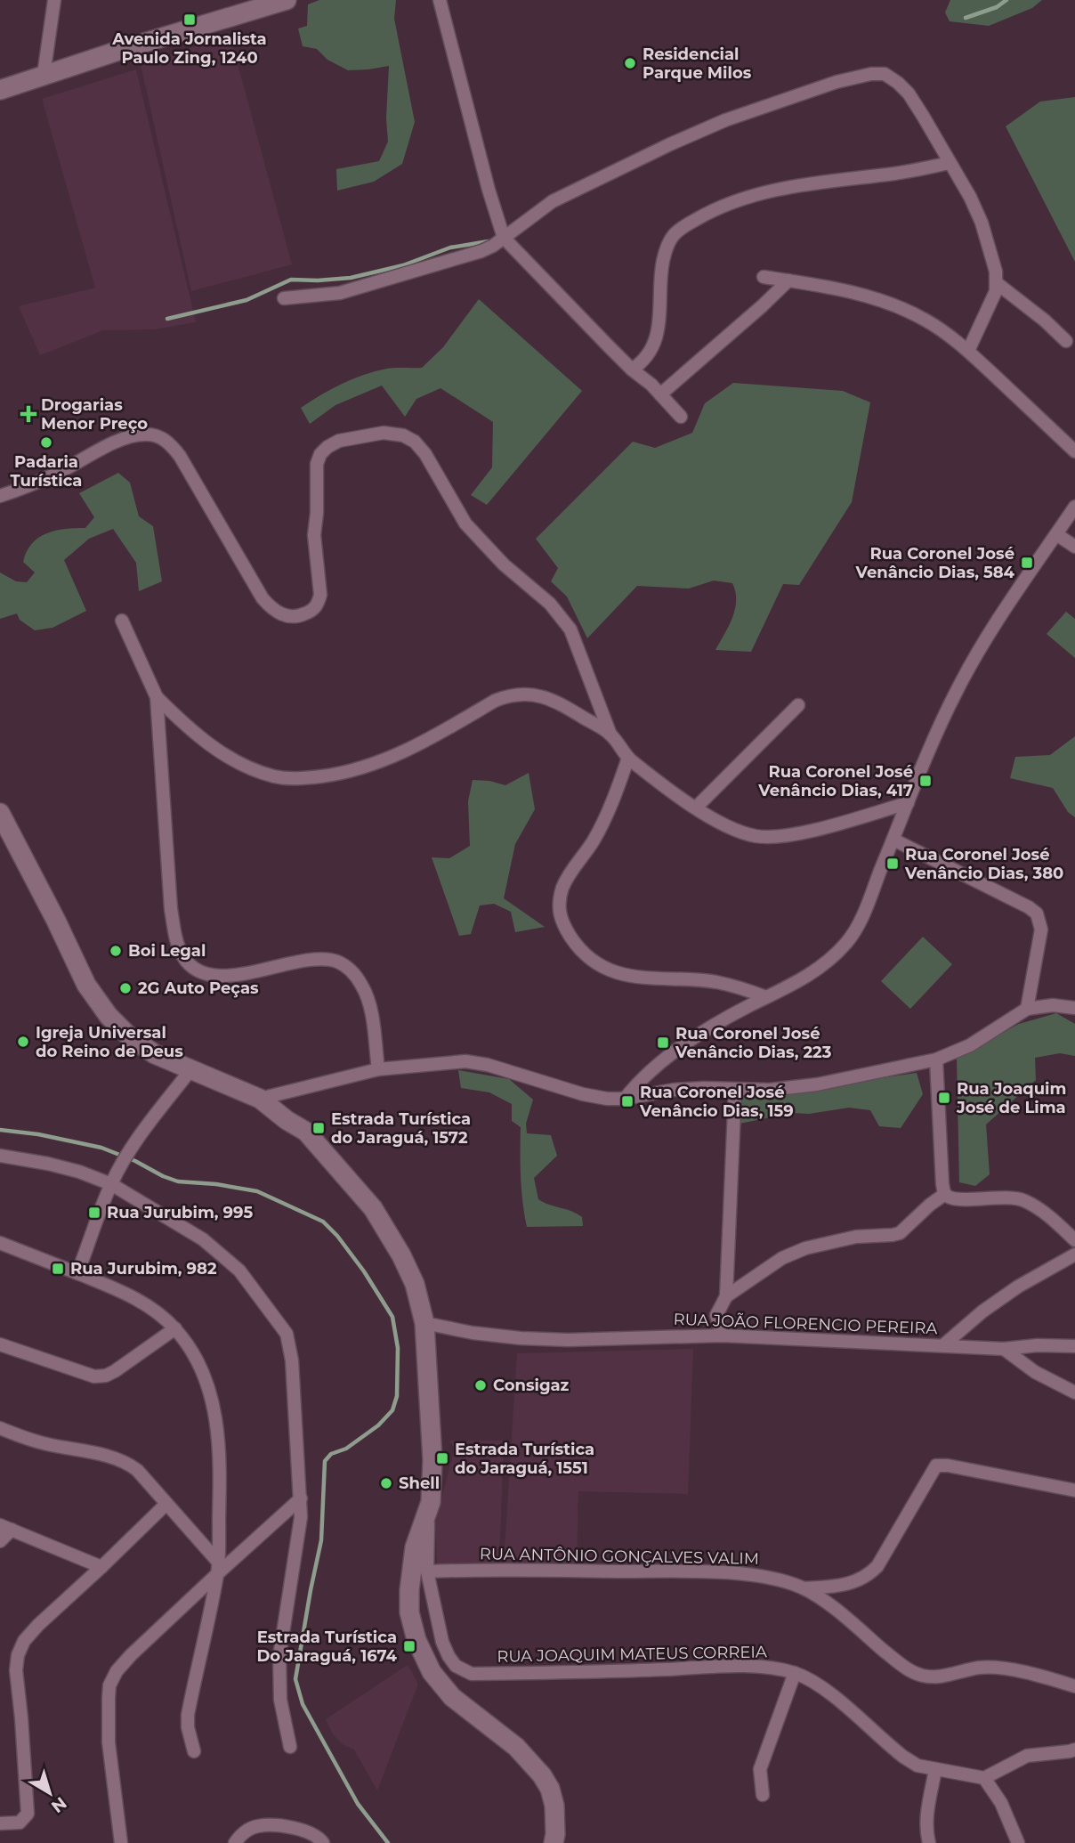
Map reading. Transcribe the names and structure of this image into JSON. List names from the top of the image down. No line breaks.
{"streets":{"street":["RUA JOÃO FLORENCIO PEREIRA","RUA ANTÔNIO GONÇALVES VALIM","RUA JOAQUIM MATEUS CORREIA"]},"crossings":[["RUA ANTÔNIO GONÇALVES VALIM","RUA JOAQUIM MATEUS CORREIA"]],"places":{"transit":["Avenida Jornalista Paulo Zing, 1240","Rua Coronel José Venâncio Dias, 584","Rua Coronel José Venâncio Dias, 417","Rua Coronel José Venâncio Dias, 380","Rua Coronel José Venâncio Dias, 223","Rua Joaquim José de Lima","Rua Coronel José Venâncio Dias, 159","Estrada Turística do Jaraguá, 1572","Rua Jurubim, 995","Rua Jurubim, 982","Estrada Turística do Jaraguá, 1551","Estrada Turística Do Jaraguá, 1674"],"other":["Residencial Parque Milos","Padaria Turística","Boi Legal","2G Auto Peças","Igreja Universal do Reino de Deus","Consigaz","Shell"],"health":["Drogarias Menor Preço"]},"north":"bottom right"}
